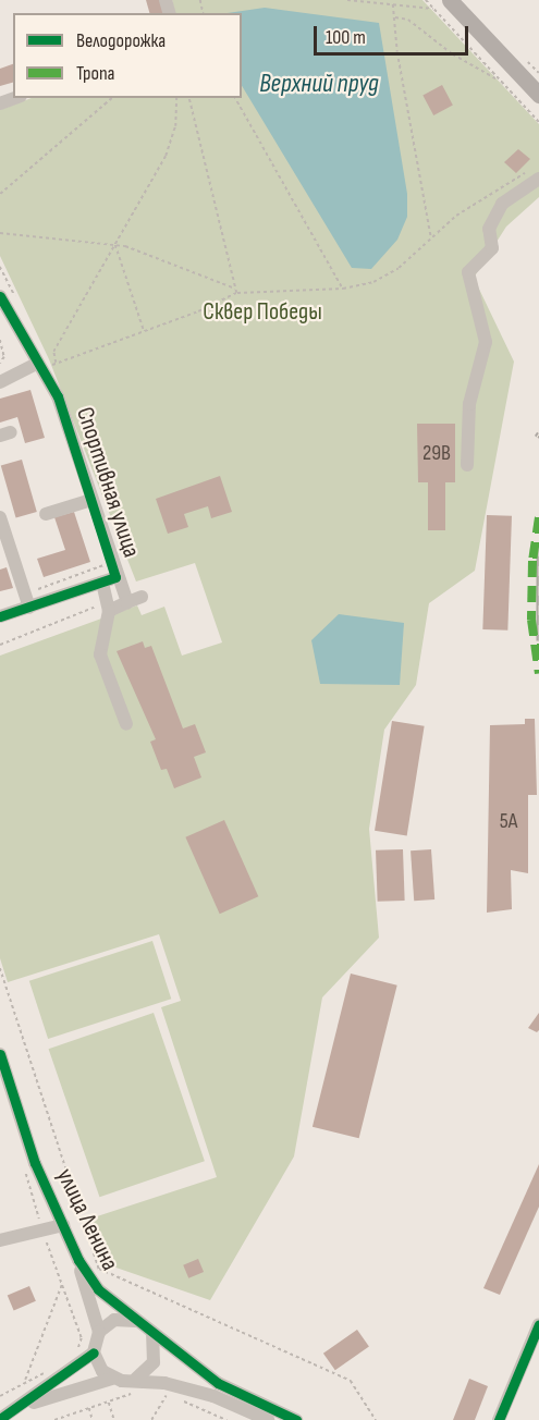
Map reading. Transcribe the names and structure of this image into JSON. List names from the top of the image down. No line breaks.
{"streets":{"street":["Спортивная улица","улица Ленина"]},"water":["Верхний пруд"],"parks":["Сквер Победы"],"house_numbers":["29В","5А"],"legend":["Велодорожка","Тропа"],"scale_bar":"100 m"}
